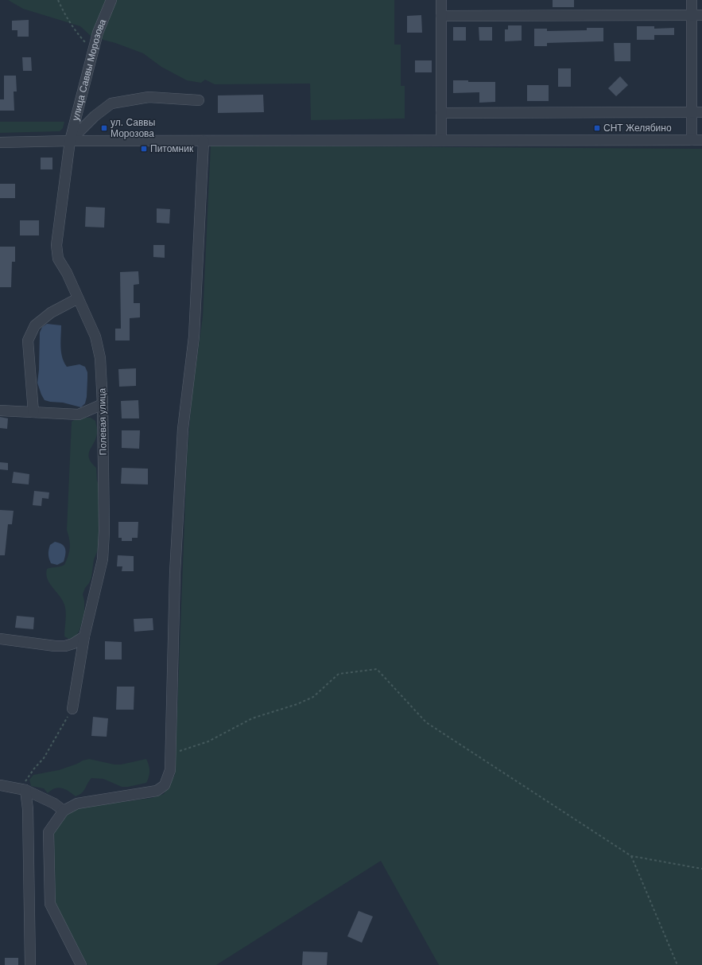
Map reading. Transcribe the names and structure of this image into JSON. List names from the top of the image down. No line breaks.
{"streets":{"street":["улица Саввы Морозова","Полевая улица"]},"crossings":[["улица Саввы Морозова","Полевая улица"]],"places":{"transit":["ул. Саввы Морозова","СНТ Желябино","Питомник"]}}
